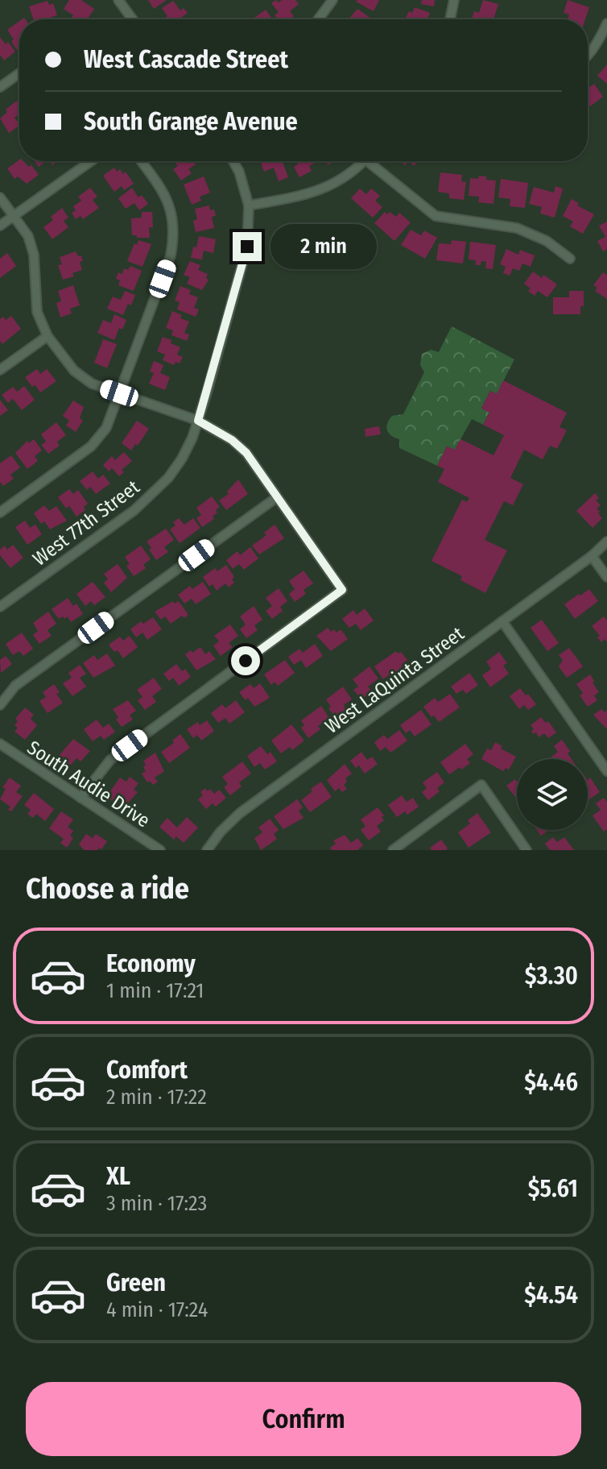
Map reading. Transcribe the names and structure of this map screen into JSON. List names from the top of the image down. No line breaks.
{"streets":{"street":["West 77th Street","West LaQuinta Street","South Audie Drive"]},"page":{"banner":["West Cascade Street","South Grange Avenue"],"bubble":"2 min","heading":"Choose a ride","list":[{"name":"Economy","note":"1 min · 17:21","value":"$3.30"},{"name":"Comfort","note":"2 min · 17:22","value":"$4.46"},{"name":"XL","note":"3 min · 17:23","value":"$5.61"},{"name":"Green","note":"4 min · 17:24","value":"$4.54"}],"buttons":"Confirm"}}
